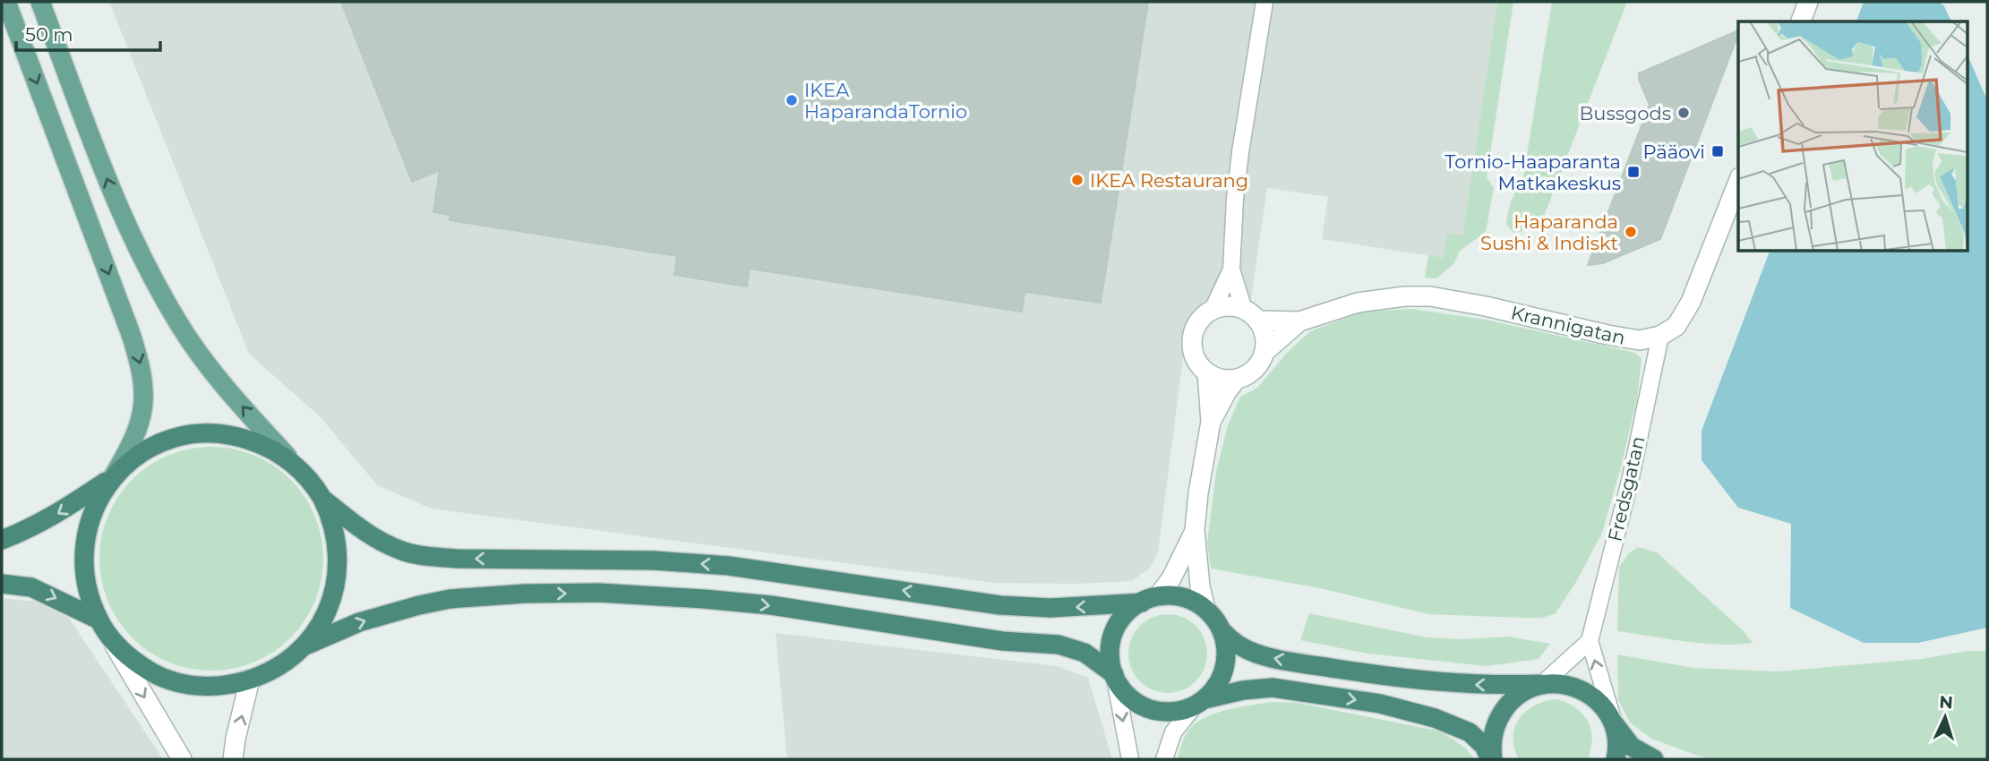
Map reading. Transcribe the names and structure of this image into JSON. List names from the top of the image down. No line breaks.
{"streets":{"street":["Krannigatan","Fredsgatan"]},"crossings":[["Krannigatan","Fredsgatan"]],"places":{"other":["IKEA HaparandaTornio","Bussgods","IKEA Restaurang","Haparanda Sushi & Indiskt"],"transit":["Pääovi","Tornio-Haaparanta Matkakeskus"]},"scale_bar":"50 m","north":"top"}
